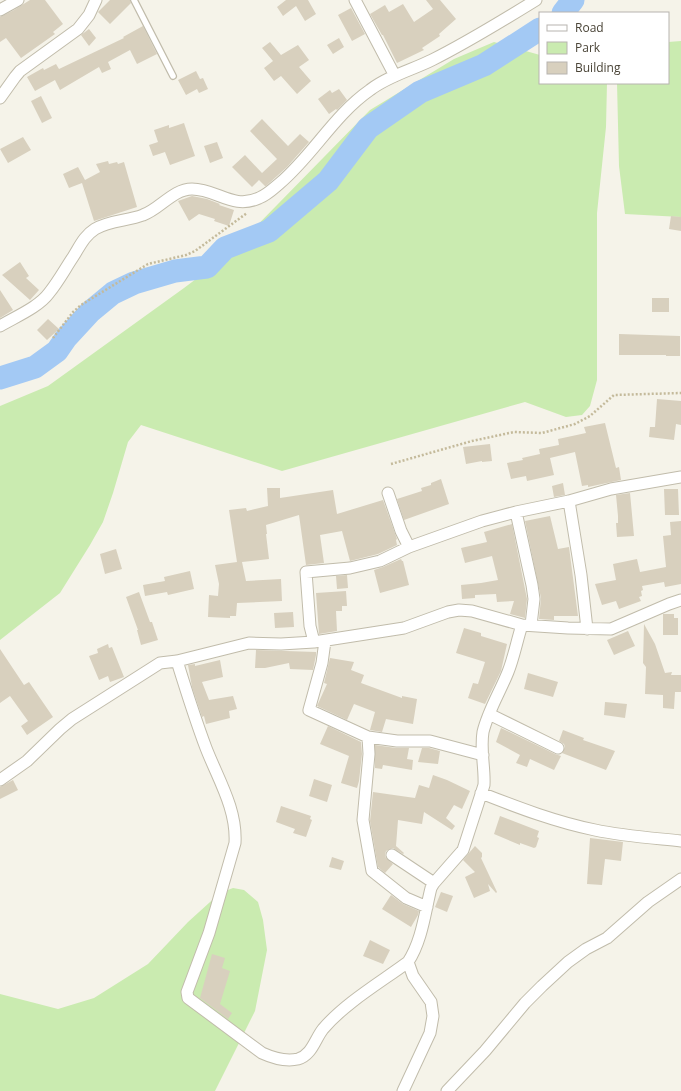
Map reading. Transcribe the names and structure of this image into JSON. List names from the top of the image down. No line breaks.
{"legend":["Road","Park","Building"]}
